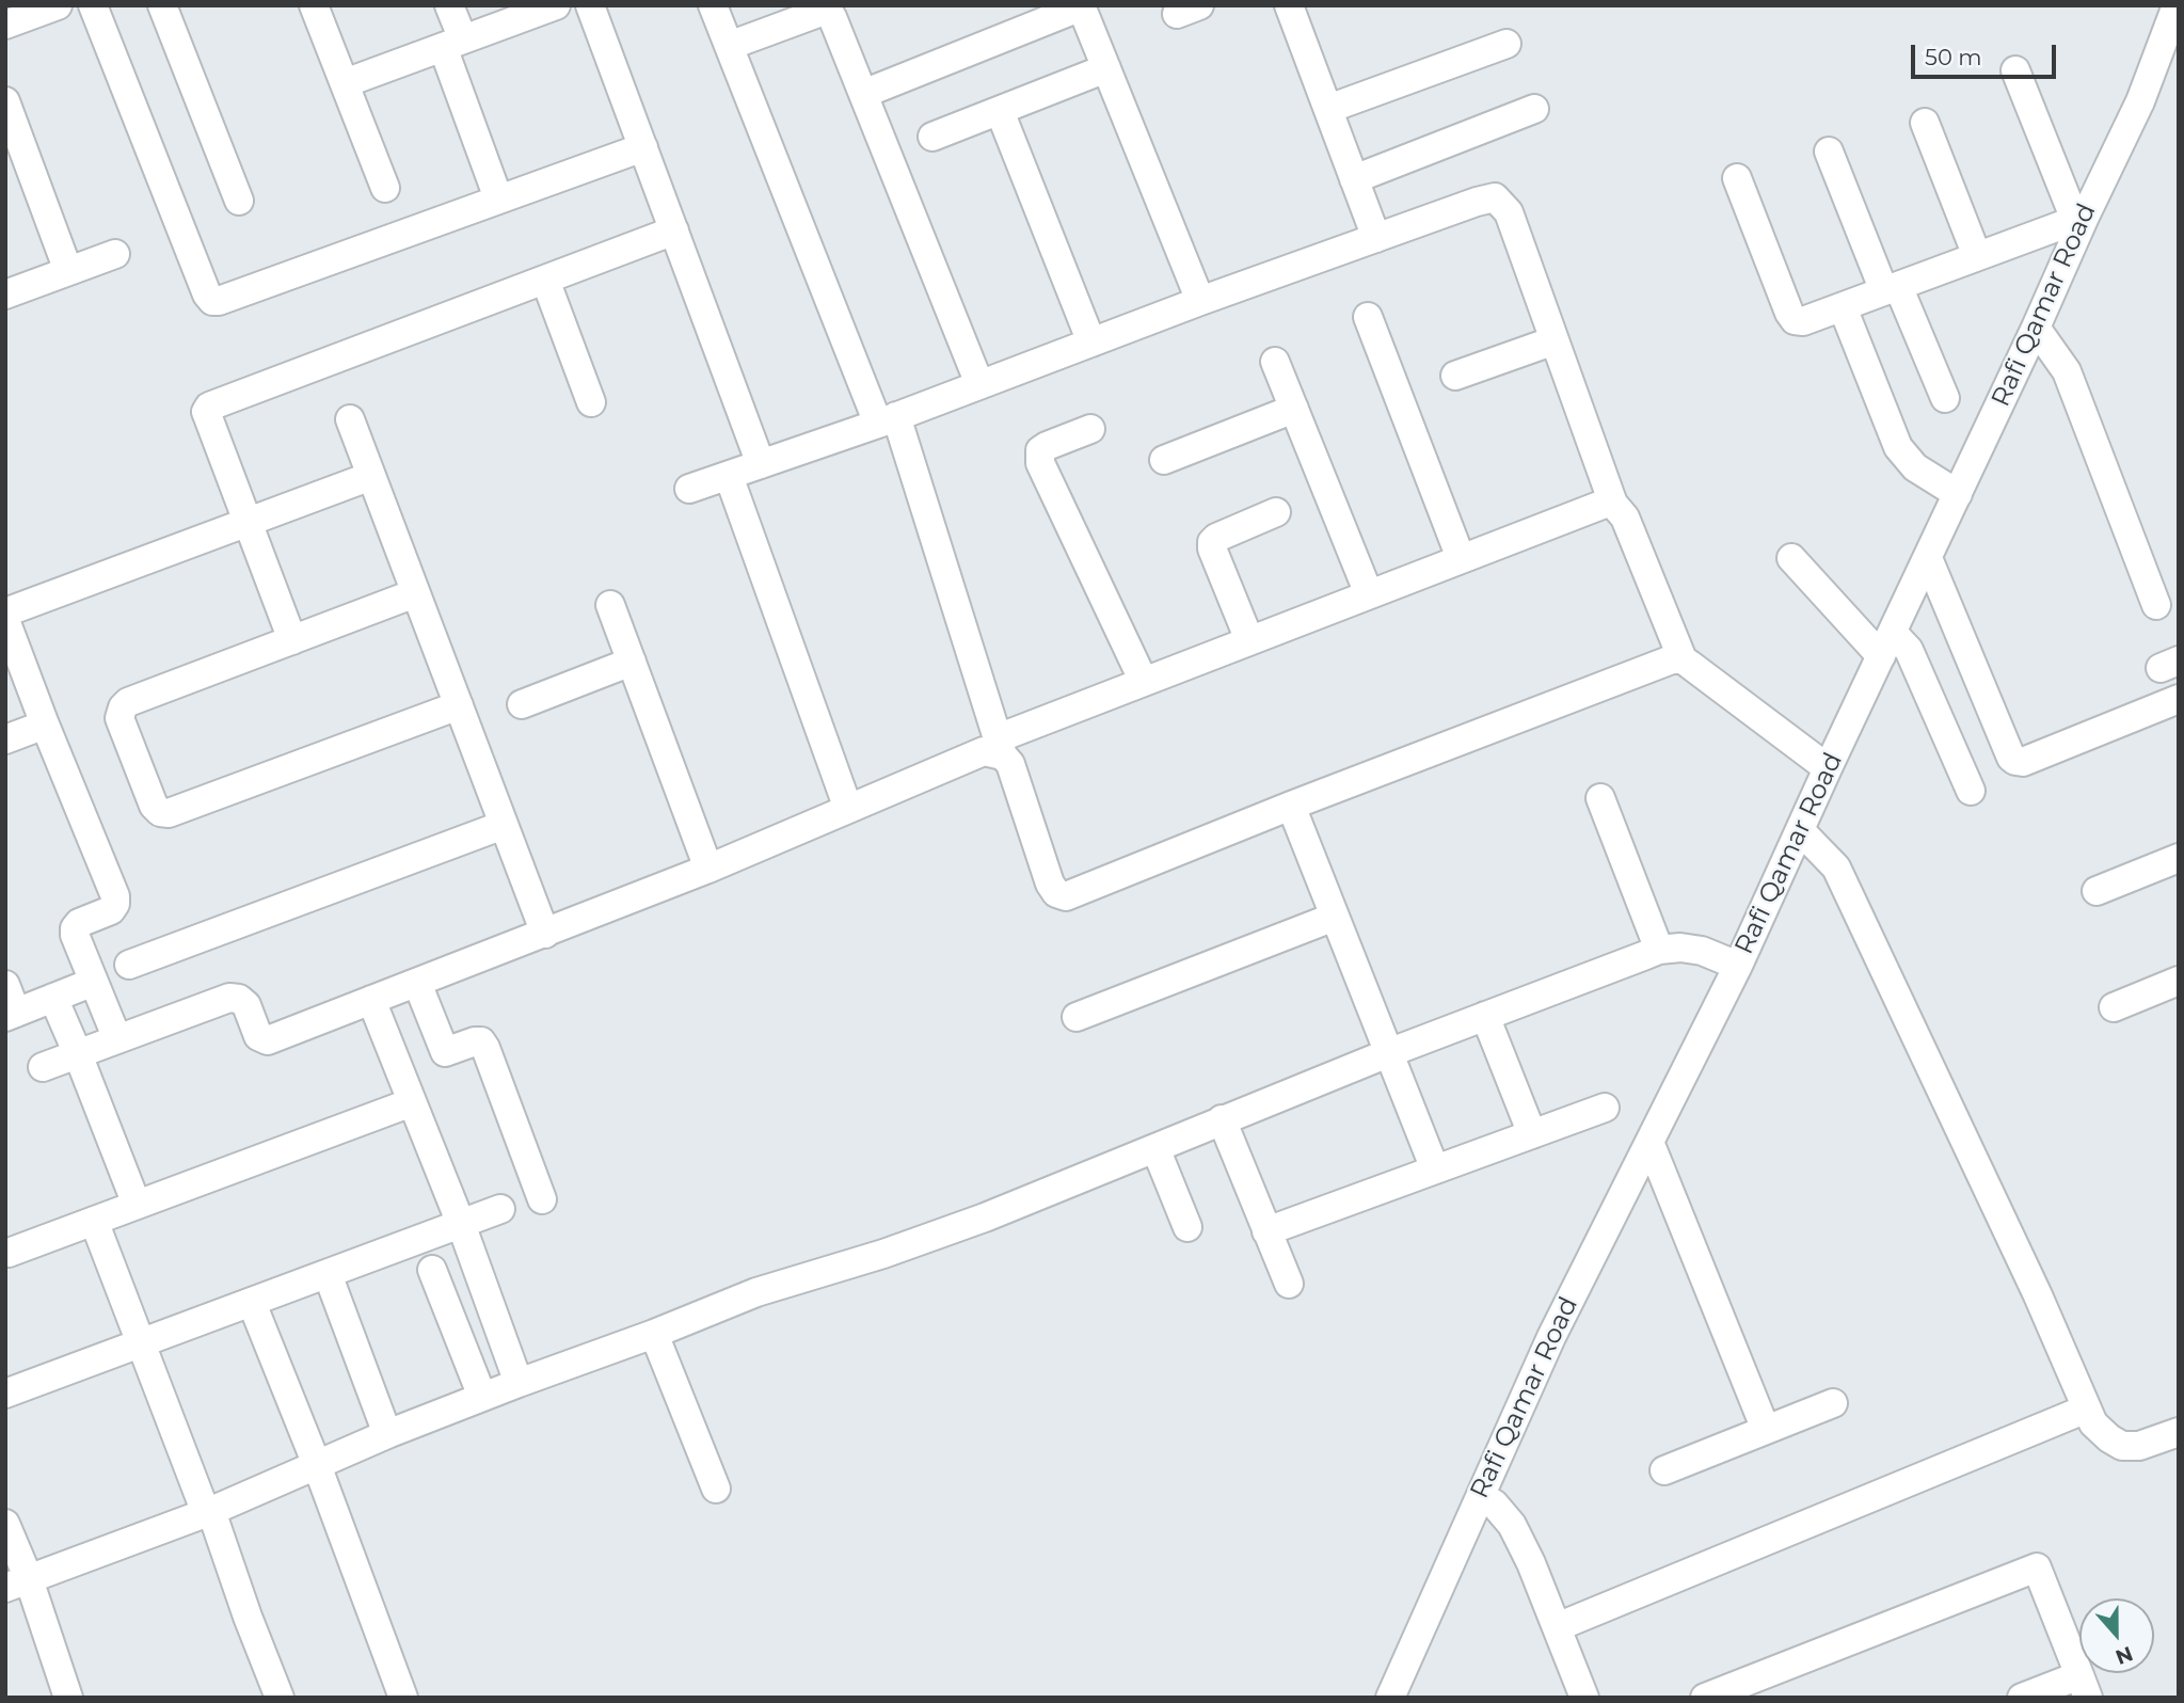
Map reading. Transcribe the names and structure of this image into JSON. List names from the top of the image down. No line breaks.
{"streets":{"street":["Rafi Qamar Road"]},"scale_bar":"50 m","north":"bottom"}
